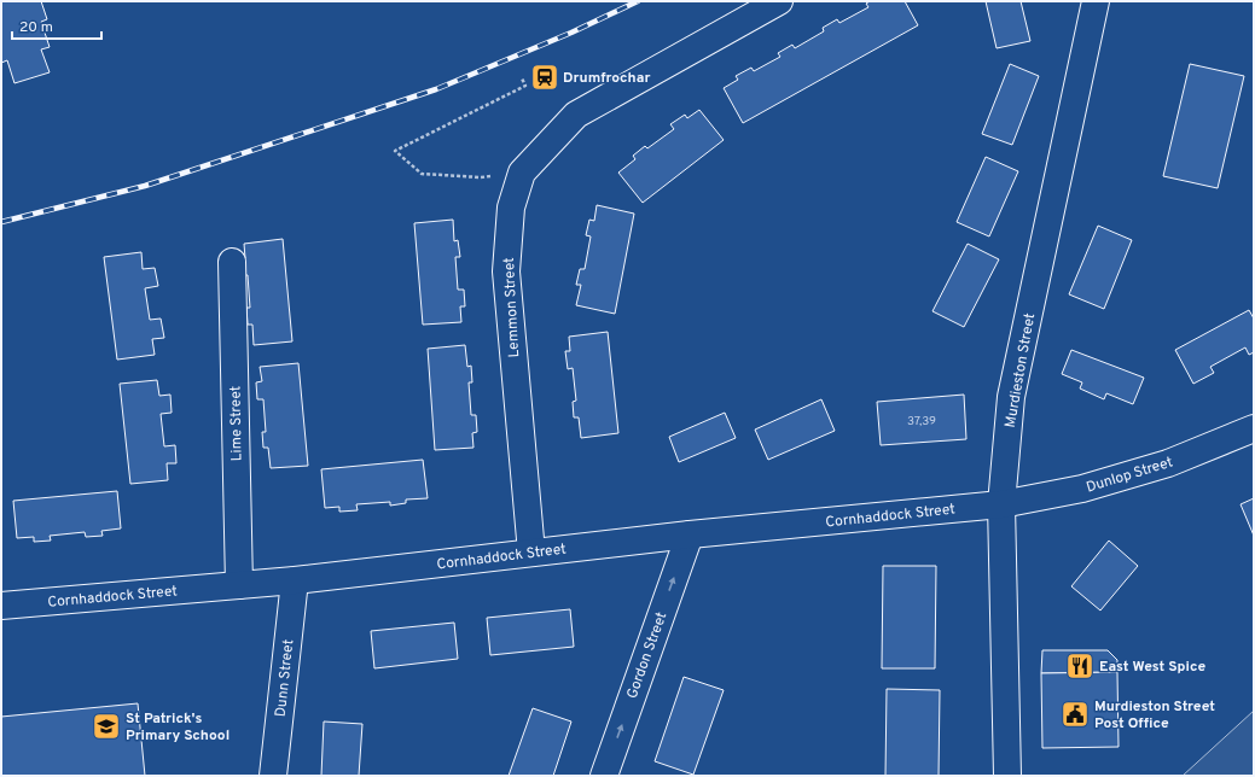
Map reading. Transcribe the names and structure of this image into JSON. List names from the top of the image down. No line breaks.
{"streets":{"street":["Lemmon Street","Murdieston Street","Lime Street","Dunlop Street","Cornhaddock Street","Gordon Street","Dunn Street"]},"crossings":[["Lemmon Street","Cornhaddock Street"],["Murdieston Street","Dunlop Street"],["Murdieston Street","Cornhaddock Street"],["Lime Street","Cornhaddock Street"],["Dunlop Street","Cornhaddock Street"],["Cornhaddock Street","Gordon Street"],["Cornhaddock Street","Dunn Street"]],"one_way":["Gordon Street"],"places":{"station":["Drumfrochar"],"restaurant":["East West Spice"],"public building":["Murdieston Street Post Office"],"school or university":["St Patrick's Primary School"]},"house_numbers":["37,39"],"scale_bar":"20 m"}
